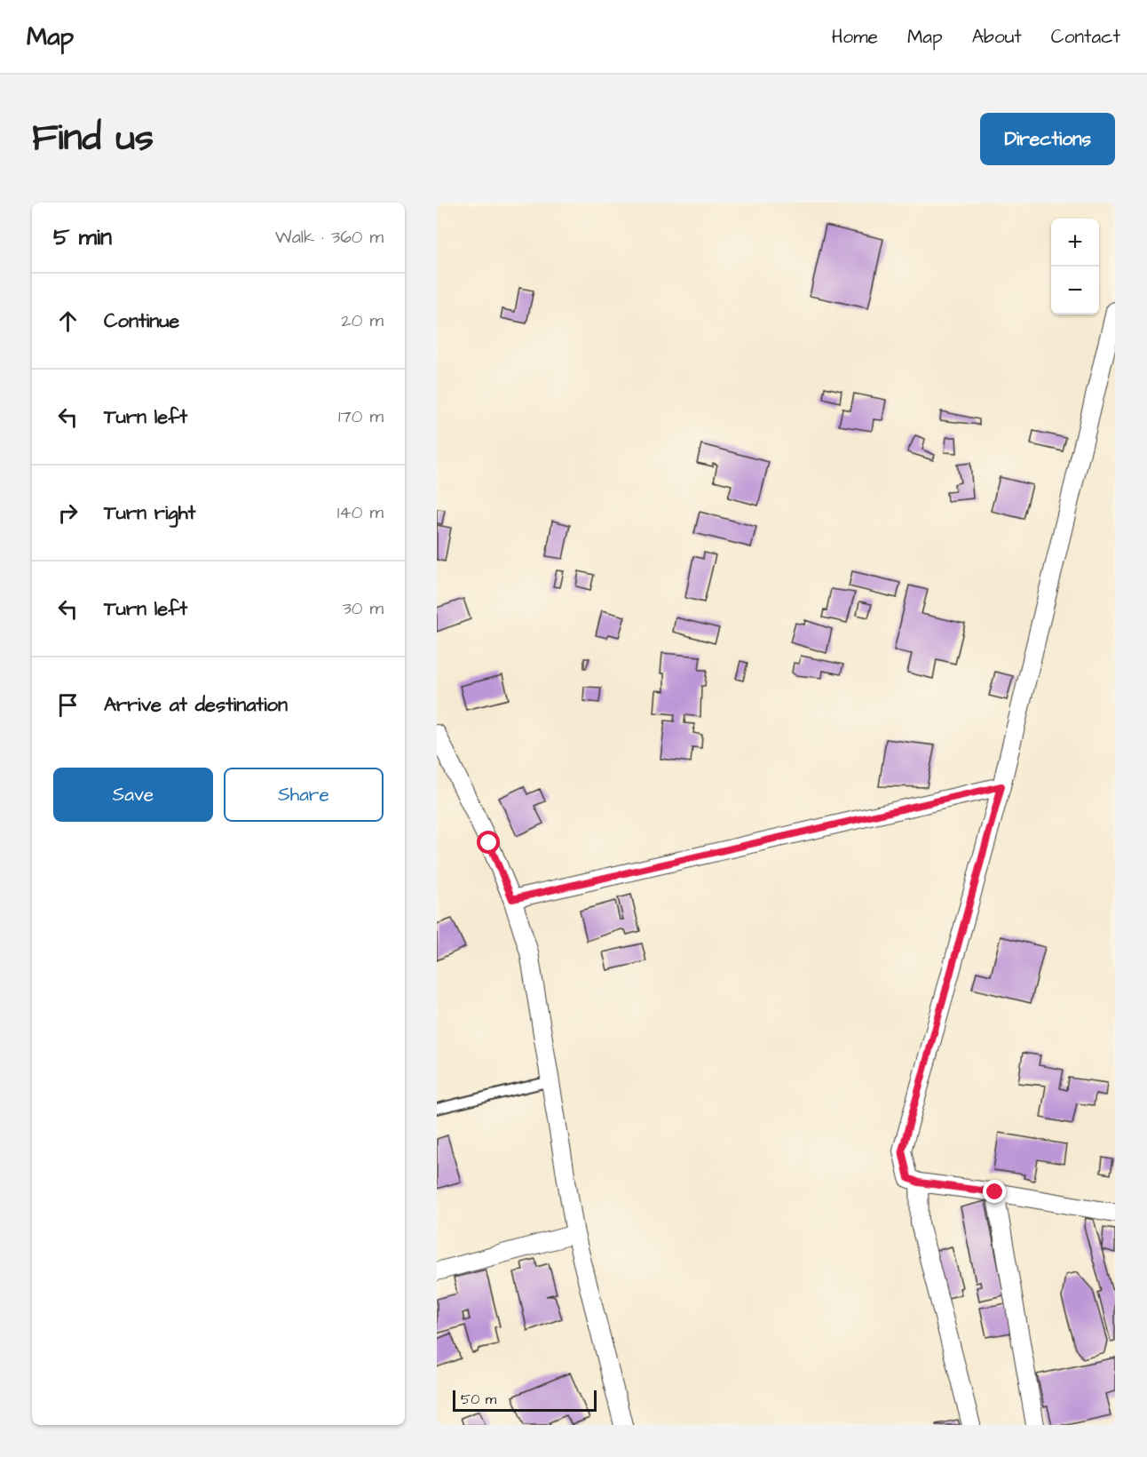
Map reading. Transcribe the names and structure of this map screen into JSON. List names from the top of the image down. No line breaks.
{"scale_bar":"50 m","page":{"header":"Map","nav":["Home","Map","About","Contact"],"title":"Find us","buttons":["Directions",["Save","Share"]],"heading":["5 min","Walk · 360 m"],"map_buttons":["+","−"],"list":[["Continue","20 m"],["Turn left","170 m"],["Turn right","140 m"],["Turn left","30 m"],"Arrive at destination"],"scale":"50 m"}}
